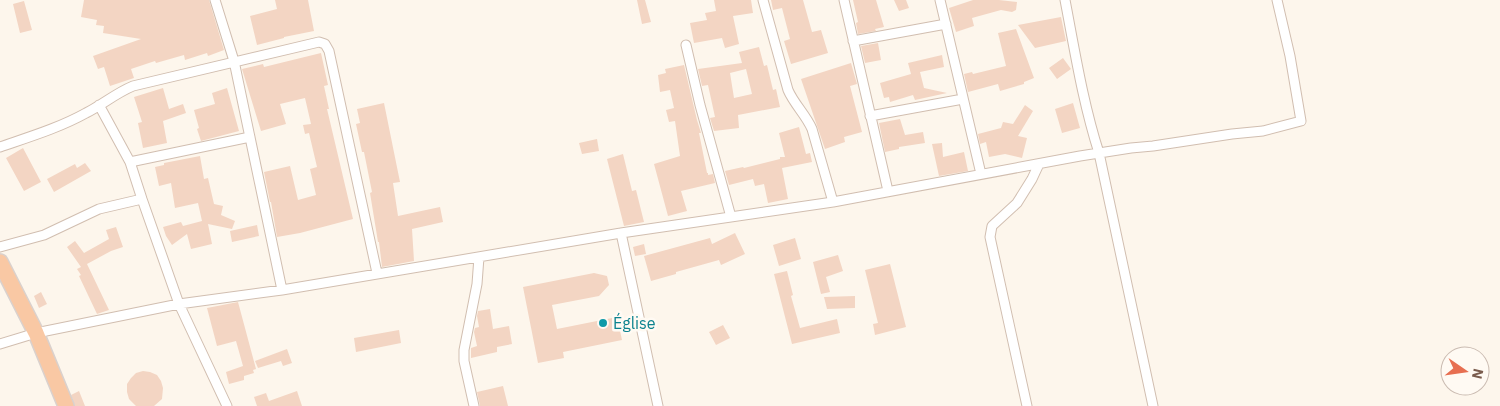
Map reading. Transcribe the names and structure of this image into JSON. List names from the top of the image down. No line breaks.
{"places":["Église"],"north":"right"}
